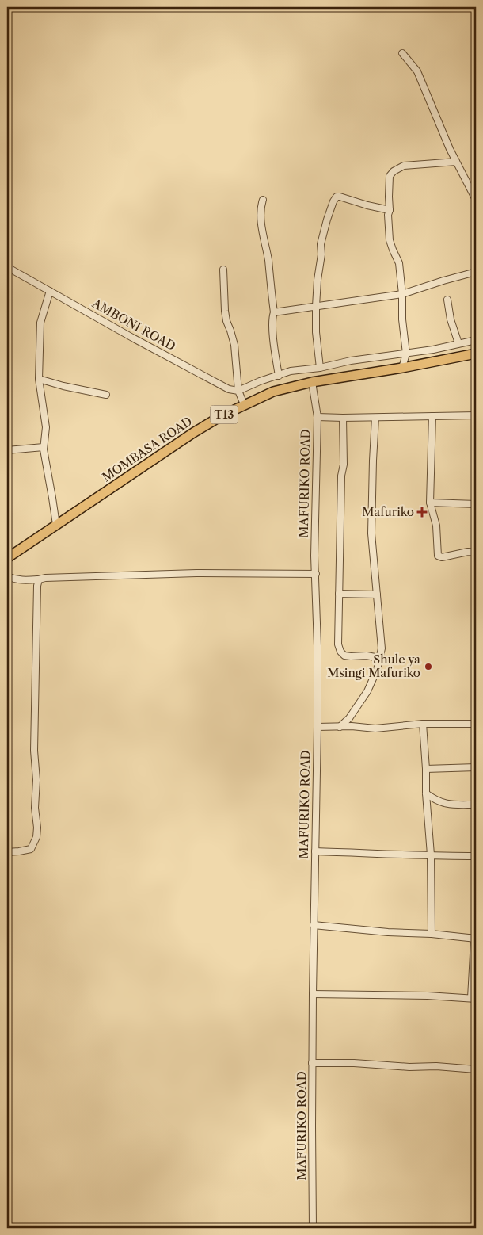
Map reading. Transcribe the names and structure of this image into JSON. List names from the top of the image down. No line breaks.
{"streets":{"highway":["T13","MOMBASA ROAD"],"street":["AMBONI ROAD","MAFURIKO ROAD"]},"crossings":[["MOMBASA ROAD","MAFURIKO ROAD"]],"places":{"health":["Mafuriko"],"other":["Shule ya Msingi Mafuriko"]}}
